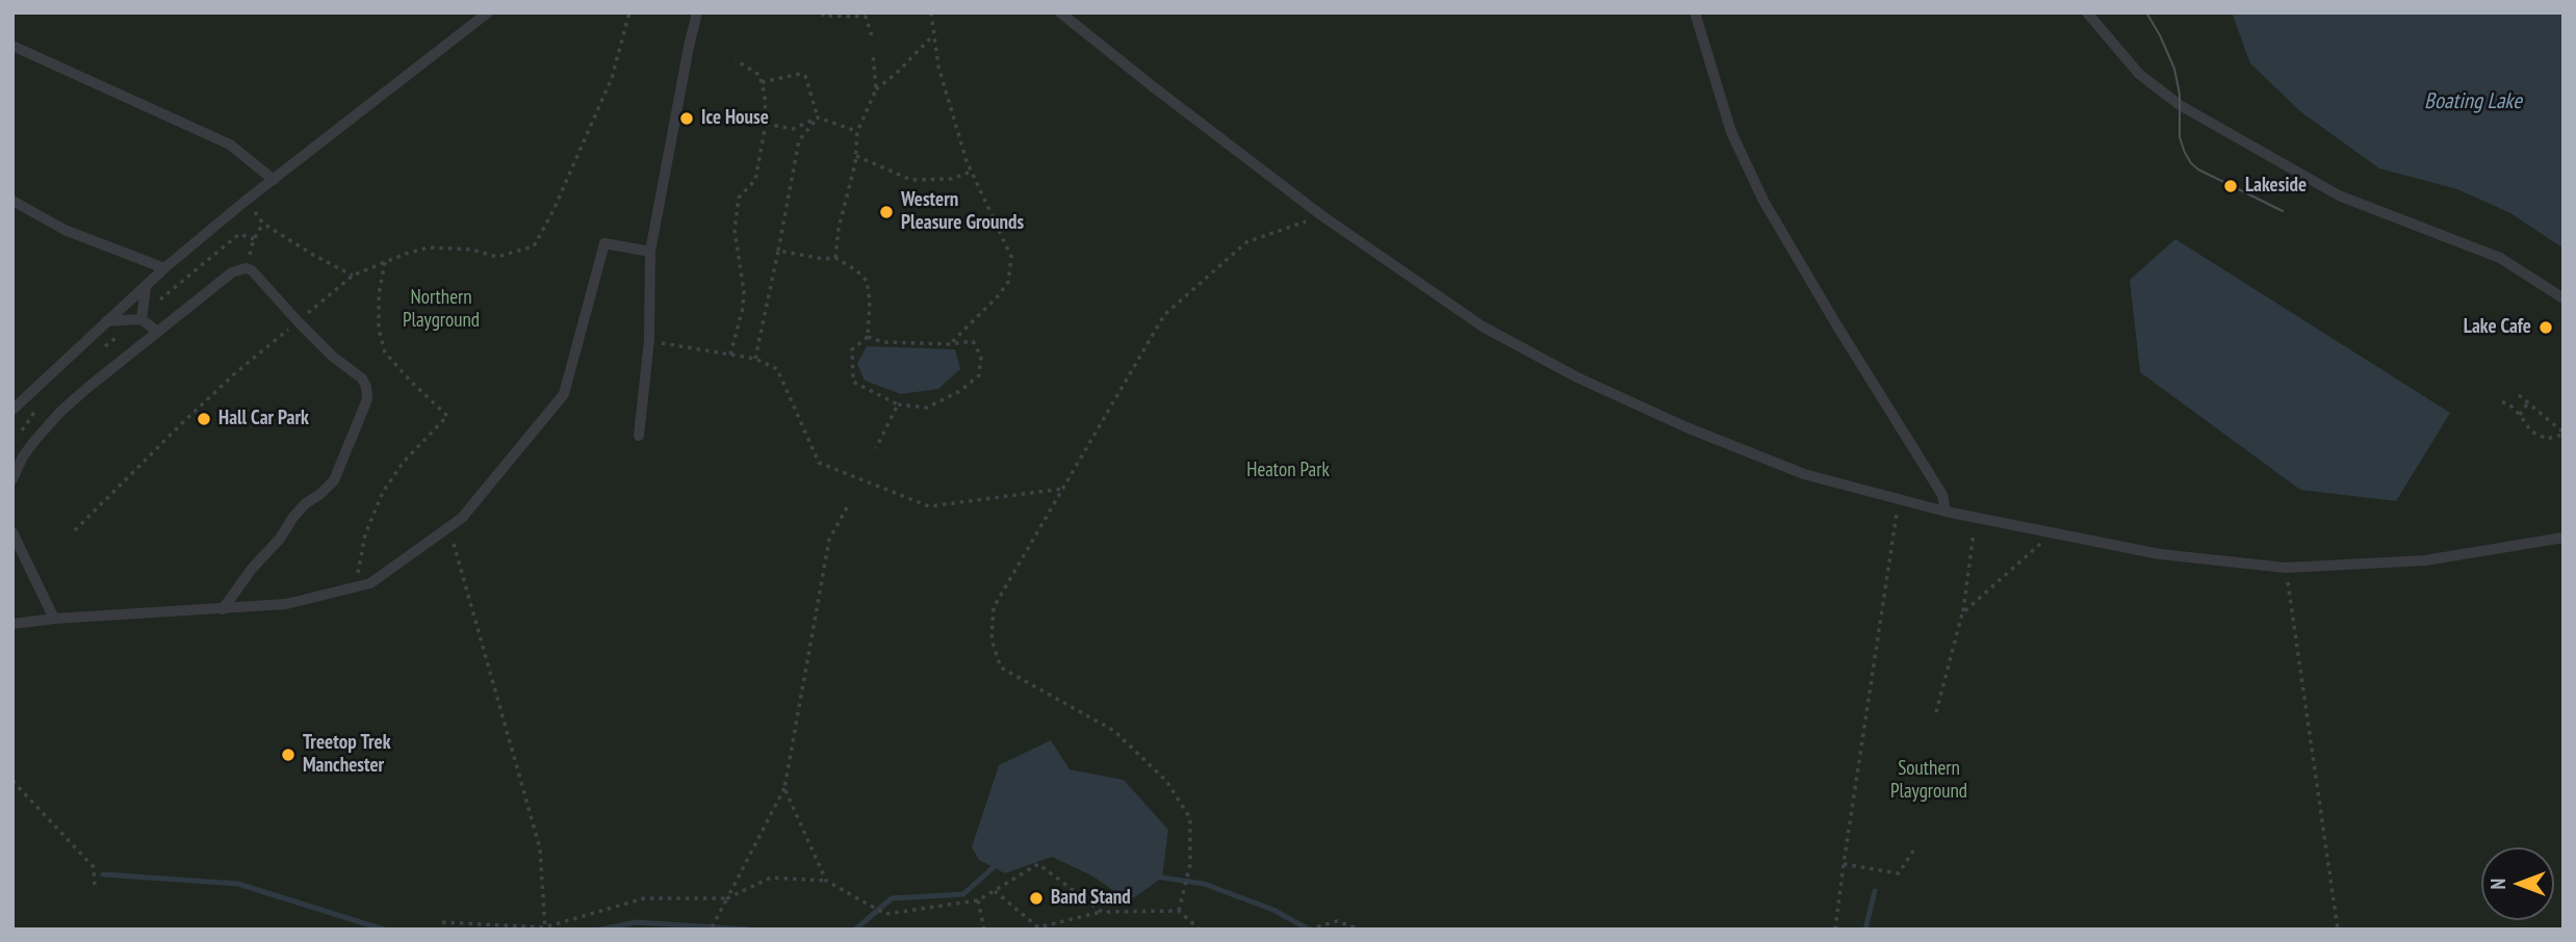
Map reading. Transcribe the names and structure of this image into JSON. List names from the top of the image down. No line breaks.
{"water":["Boating Lake"],"parks":["Northern Playground","Heaton Park","Southern Playground"],"places":["Ice House","Lakeside","Western Pleasure Grounds","Lake Cafe","Hall Car Park","Treetop Trek Manchester","Band Stand"],"north":"left"}
